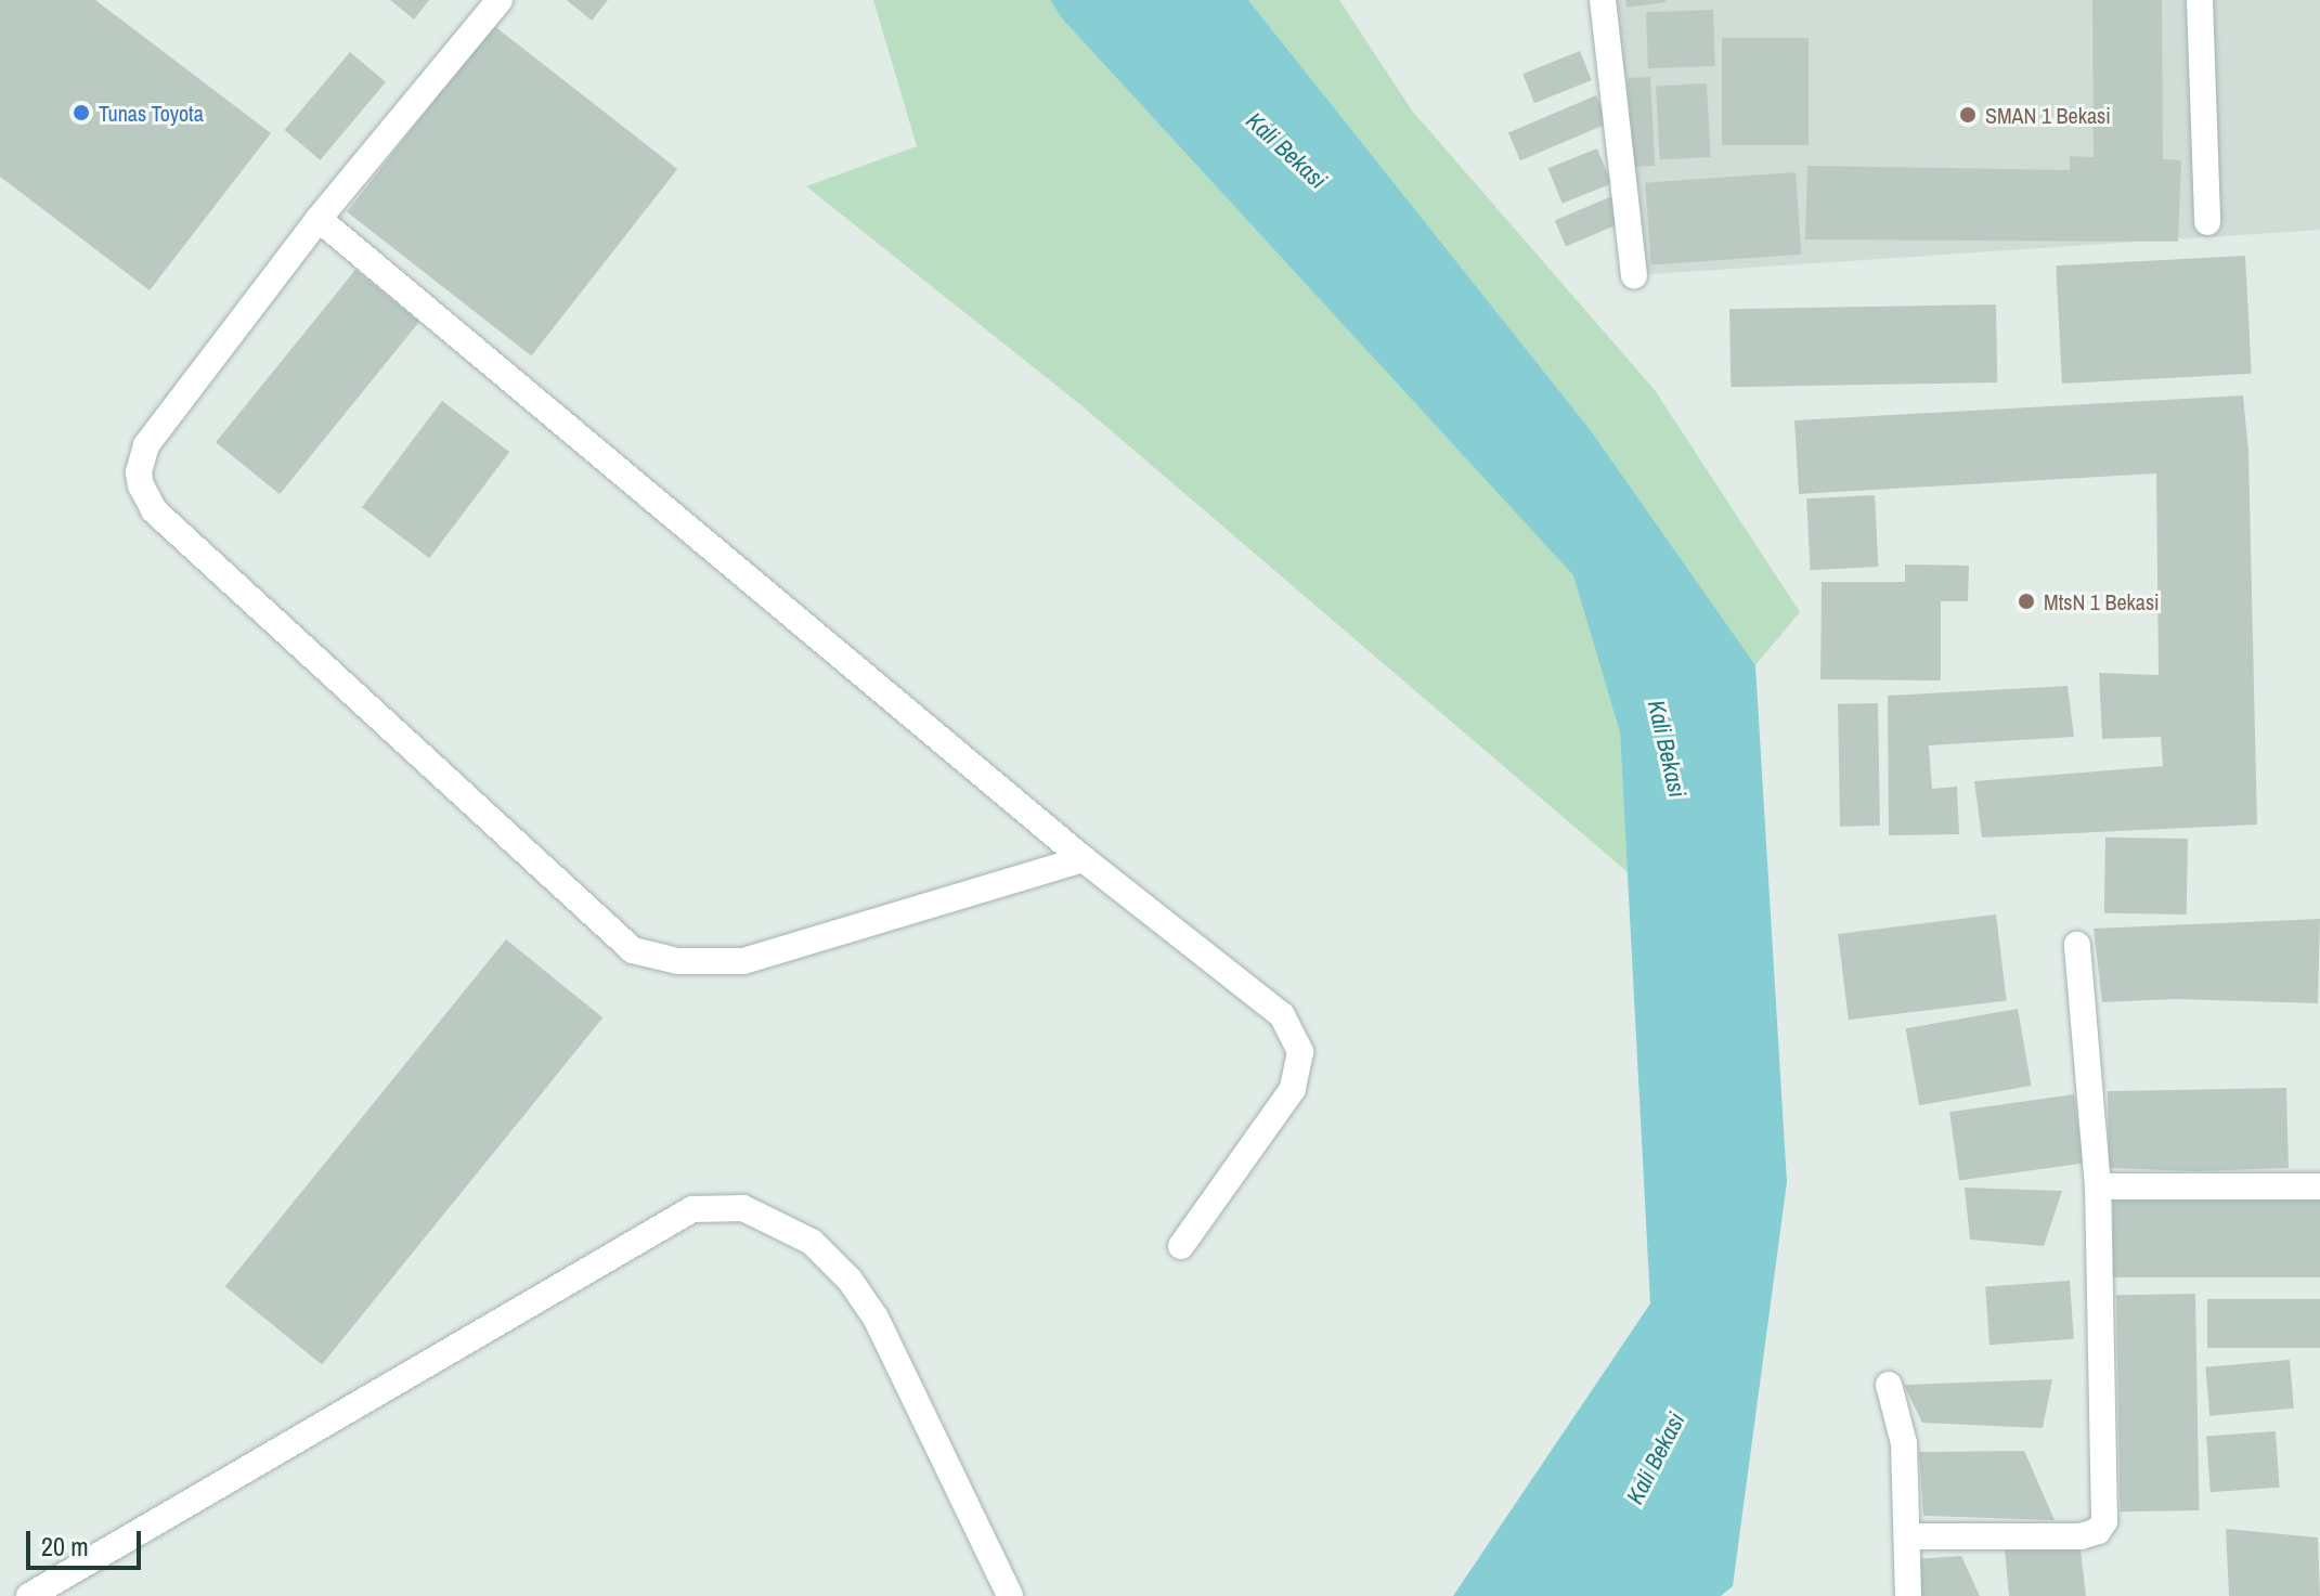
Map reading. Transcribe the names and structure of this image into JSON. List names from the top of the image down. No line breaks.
{"water":["Kali Bekasi"],"places":["Tunas Toyota","SMAN 1 Bekasi","MtsN 1 Bekasi"],"scale_bar":"20 m"}
